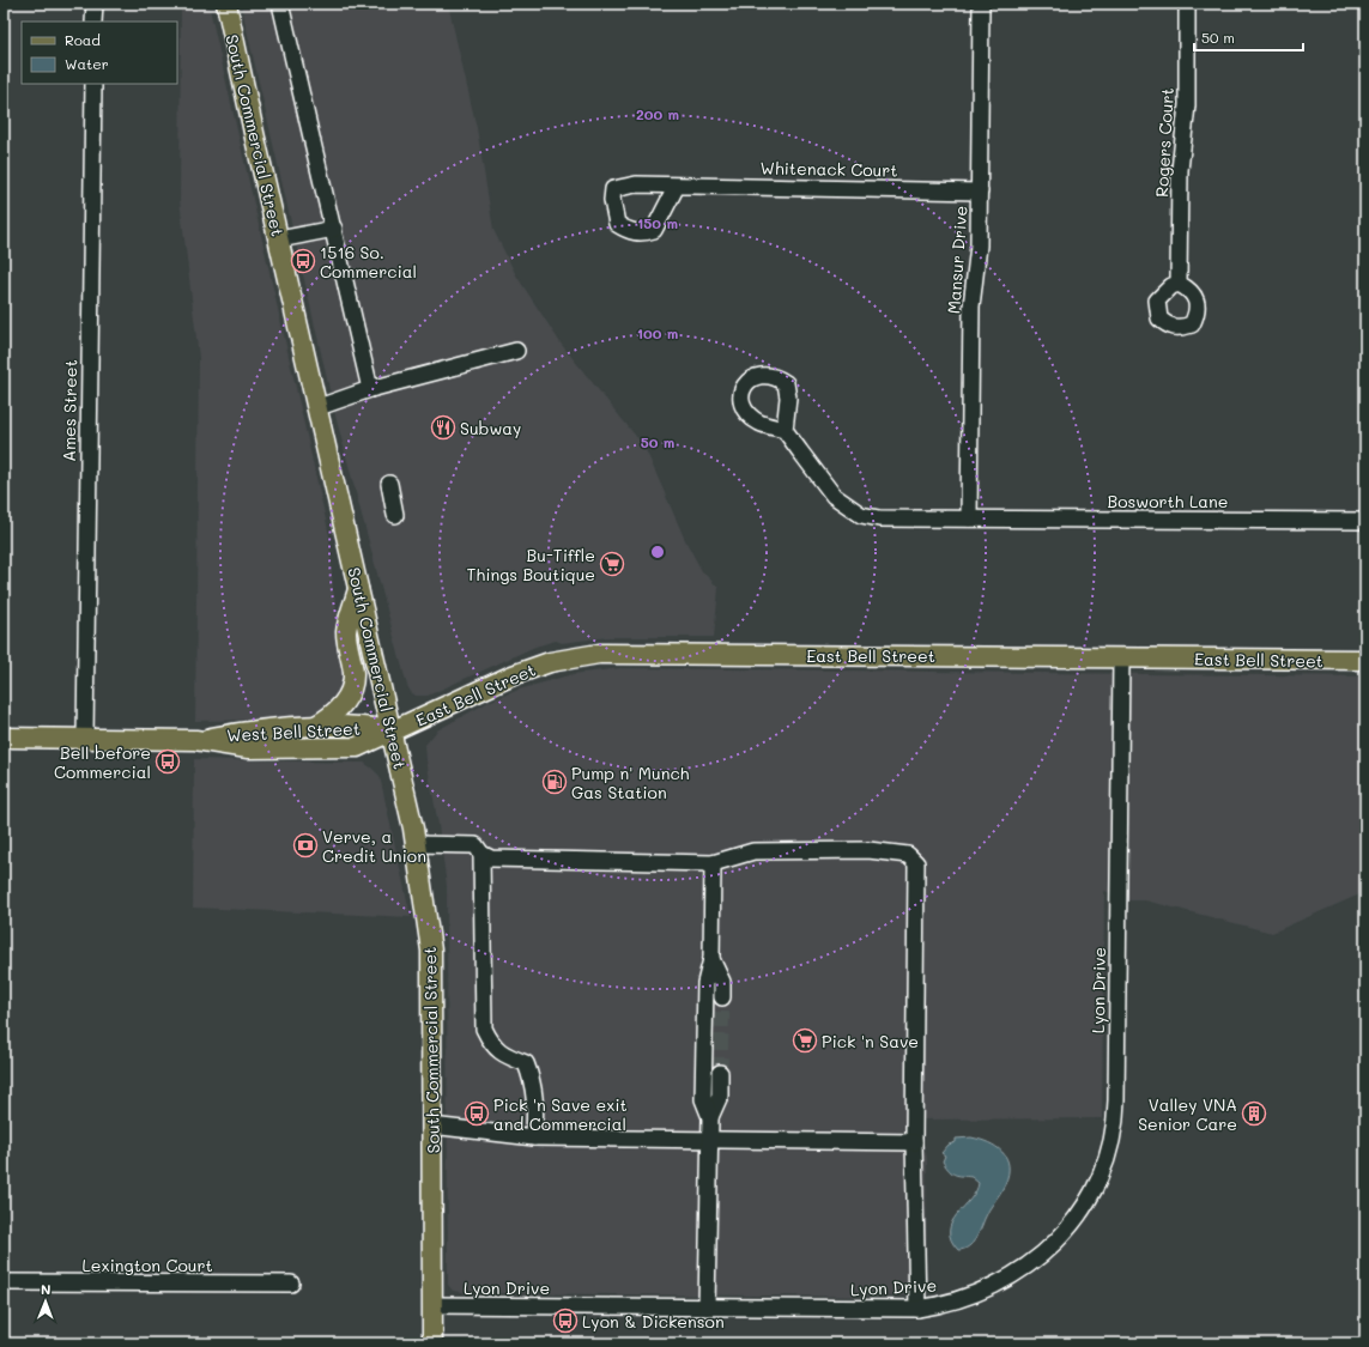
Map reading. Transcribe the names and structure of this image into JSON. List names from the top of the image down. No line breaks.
{"streets":{"main road":["South Commercial Street","East Bell Street","West Bell Street"],"street":["Rogers Court","Whitenack Court","Mansur Drive","Ames Street","Bosworth Lane","Lyon Drive","Lexington Court"]},"crossings":[["South Commercial Street","East Bell Street"],["South Commercial Street","West Bell Street"],["South Commercial Street","Lyon Drive"],["Whitenack Court","Mansur Drive"],["Mansur Drive","Bosworth Lane"],["Ames Street","West Bell Street"],["East Bell Street","West Bell Street"],["East Bell Street","Lyon Drive"]],"places":{"bus stop":["1516 So. Commercial","Bell before Commercial","Pick 'n Save exit and Commercial","Lyon & Dickenson"],"restaurant":["Subway"],"supermarket":["Bu-Tiffle Things Boutique","Pick 'n Save"],"fuel station":["Pump n' Munch Gas Station"],"bank":["Verve, a Credit Union"],"building":["Valley VNA Senior Care"]},"legend":["Road","Water"],"scale_bar":"50 m","north":"top","rings":["200 m","150 m","100 m","50 m"]}
